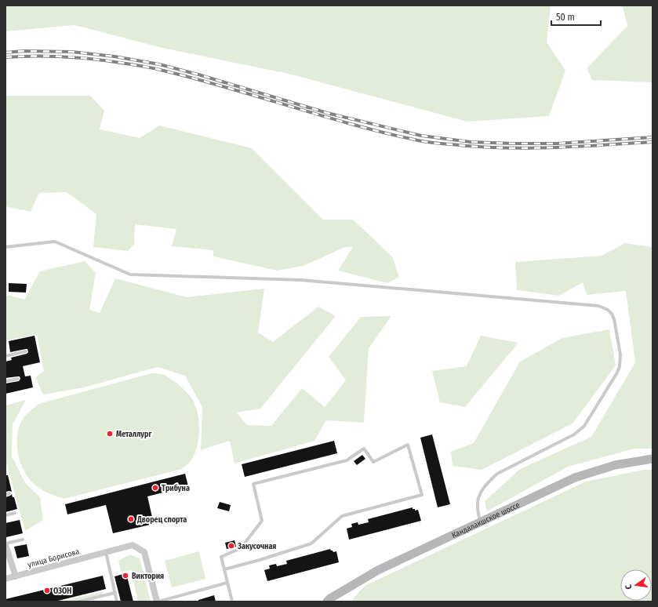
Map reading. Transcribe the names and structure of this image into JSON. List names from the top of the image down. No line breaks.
{"streets":{"main road":["Кандалакшское шоссе"],"street":["улица Борисова"]},"places":["Металлург","Трибуна","Дворец спорта","Закусочная","Виктория","ОЗОН"],"scale_bar":"50 m","north":"left"}
